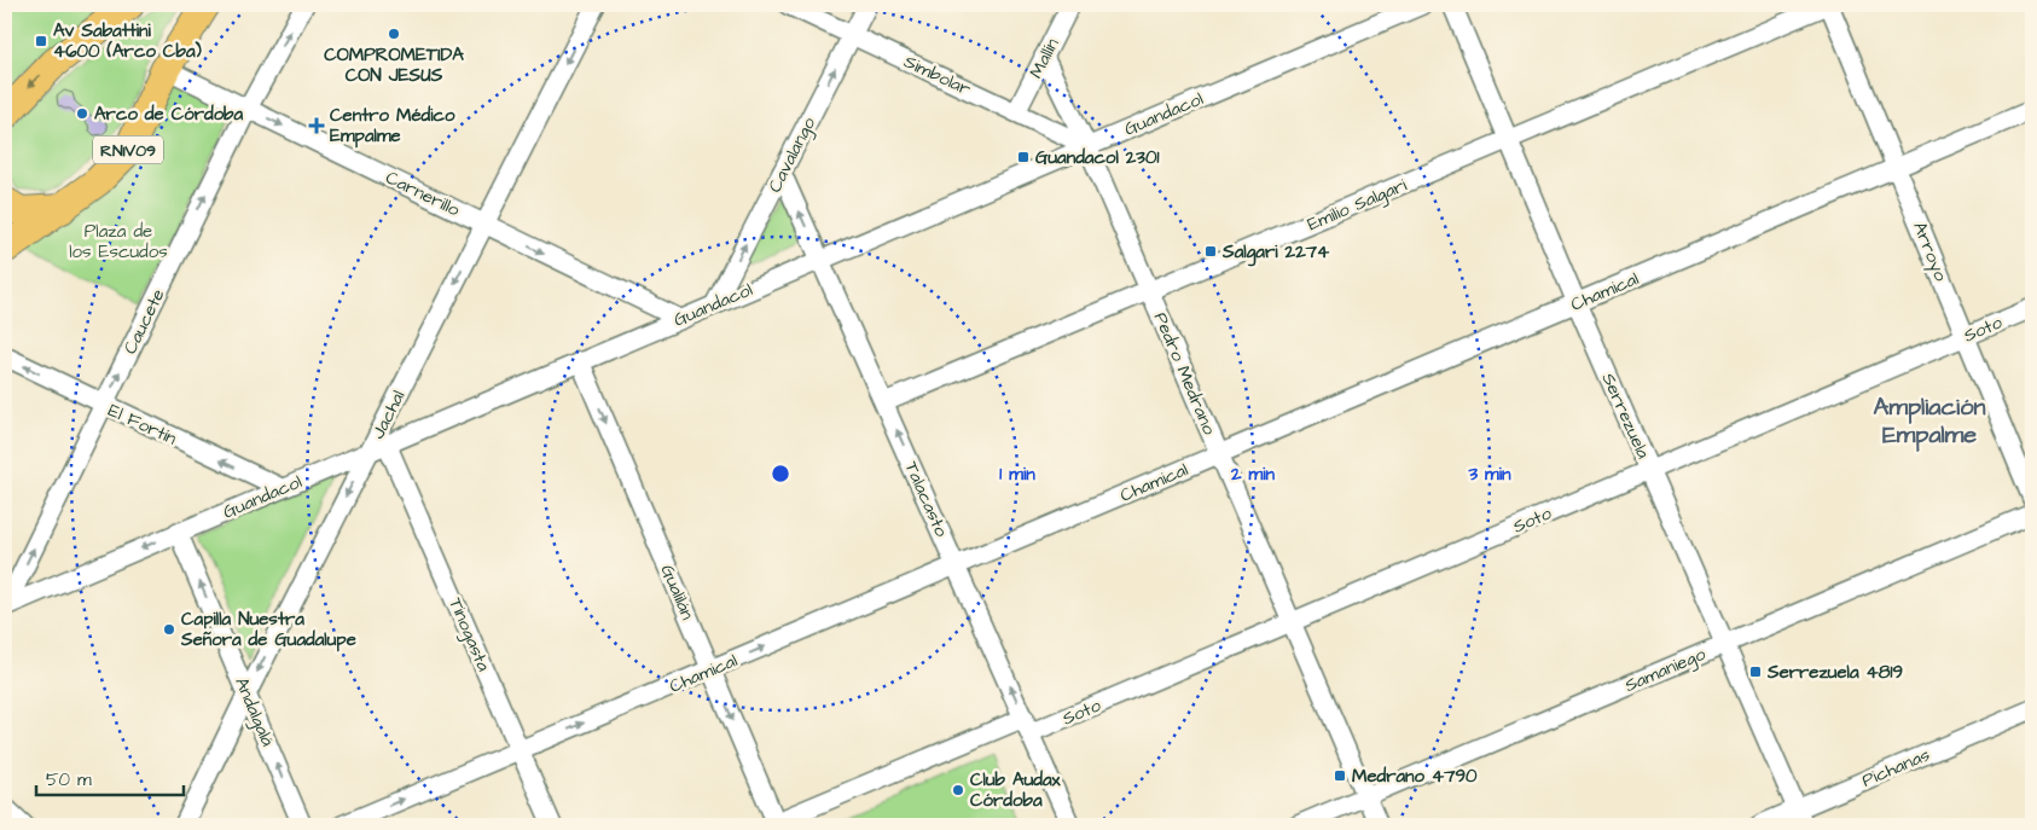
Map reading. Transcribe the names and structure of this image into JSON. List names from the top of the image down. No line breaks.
{"streets":{"main road":["RN1V09"],"street":["Mallín","Simbolar","Guandacol","Cavalango","Carnerillo","Emilio Salgari","Arroyo","Chamical","Caucete","Soto","Pedro Medrano","Jachal","Serrezuela","El Fortín","Talacasto","Gualilán","Tinogasta","Samaniego","Andalgalá","Pichanas"]},"crossings":[["Mallín","Simbolar"],["Mallín","Pedro Medrano"],["Simbolar","Guandacol"],["Simbolar","Cavalango"],["Simbolar","Pedro Medrano"],["Guandacol","Cavalango"],["Guandacol","Carnerillo"],["Guandacol","Caucete"],["Guandacol","Pedro Medrano"],["Guandacol","Jachal"],["Guandacol","El Fortín"],["Guandacol","Talacasto"],["Guandacol","Gualilán"],["Guandacol","Tinogasta"],["Guandacol","Andalgalá"],["RN1V09","Carnerillo"],["Cavalango","Talacasto"],["Carnerillo","Caucete"],["Carnerillo","Jachal"],["Emilio Salgari","Arroyo"],["Emilio Salgari","Pedro Medrano"],["Emilio Salgari","Serrezuela"],["Emilio Salgari","Talacasto"],["Arroyo","Chamical"],["Arroyo","Soto"],["Chamical","Pedro Medrano"],["Chamical","Serrezuela"],["Chamical","Talacasto"],["Chamical","Gualilán"],["Chamical","Tinogasta"],["Caucete","El Fortín"],["Soto","Pedro Medrano"],["Soto","Serrezuela"],["Soto","Talacasto"],["Soto","Gualilán"],["Pedro Medrano","Samaniego"],["Jachal","Andalgalá"],["Serrezuela","Samaniego"],["Serrezuela","Pichanas"]],"one_way":["Cavalango","Carnerillo","Chamical","Caucete","Jachal","El Fortín","Talacasto","Gualilán","Andalgalá"],"districts":["Ampliación Empalme"],"parks":["Plaza de los Escudos"],"places":{"other":["COMPROMETIDA CON JESUS","Arco de Córdoba","Capilla Nuestra Señora de Guadalupe","Club Audax Córdoba"],"transit":["Av Sabattini 4600 (Arco Cba)","Guandacol 2301","Salgari 2274","Serrezuela 4819","Medrano 4790"],"health":["Centro Médico Empalme"]},"scale_bar":"50 m","rings":["1 min","2 min","3 min"]}
